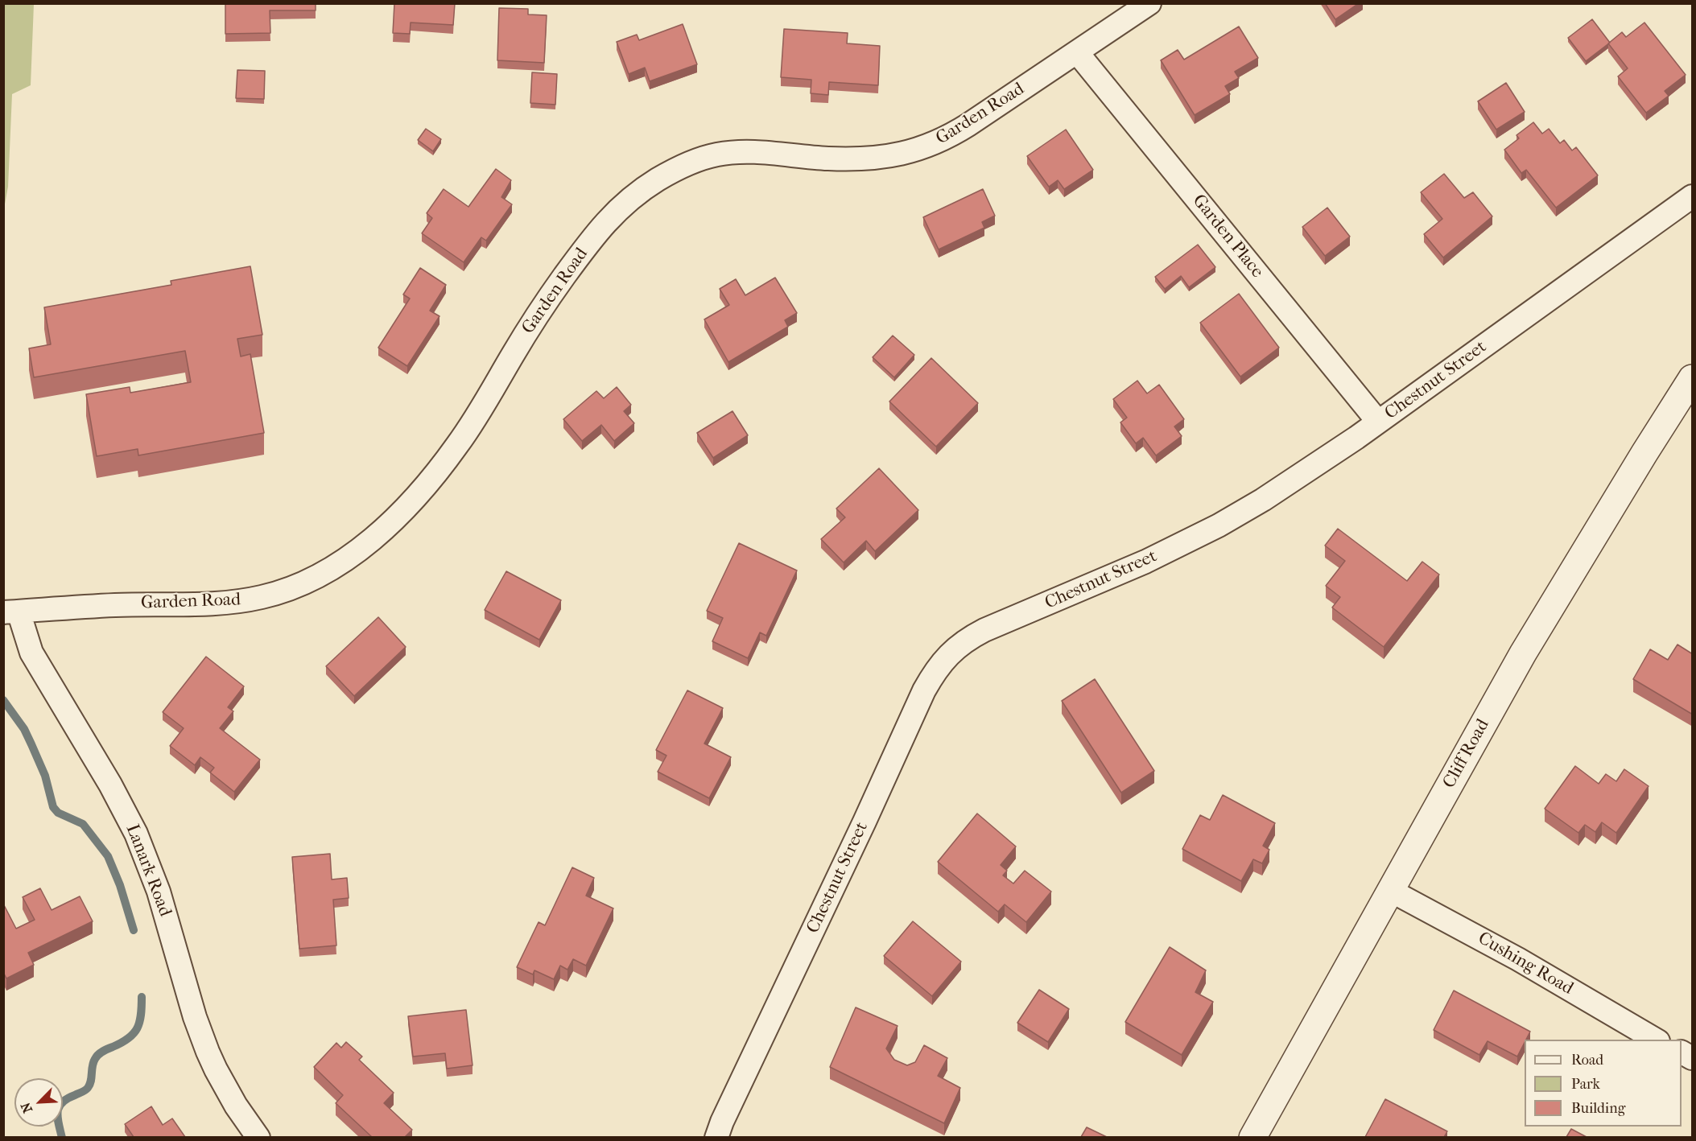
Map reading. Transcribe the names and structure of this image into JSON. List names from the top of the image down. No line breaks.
{"streets":{"street":["Garden Road","Garden Place","Chestnut Street","Cliff Road","Lanark Road","Cushing Road"]},"crossings":[["Garden Road","Garden Place"],["Garden Road","Lanark Road"],["Garden Place","Chestnut Street"],["Cliff Road","Cushing Road"]],"legend":["Road","Park","Building"],"north":"bottom left"}
